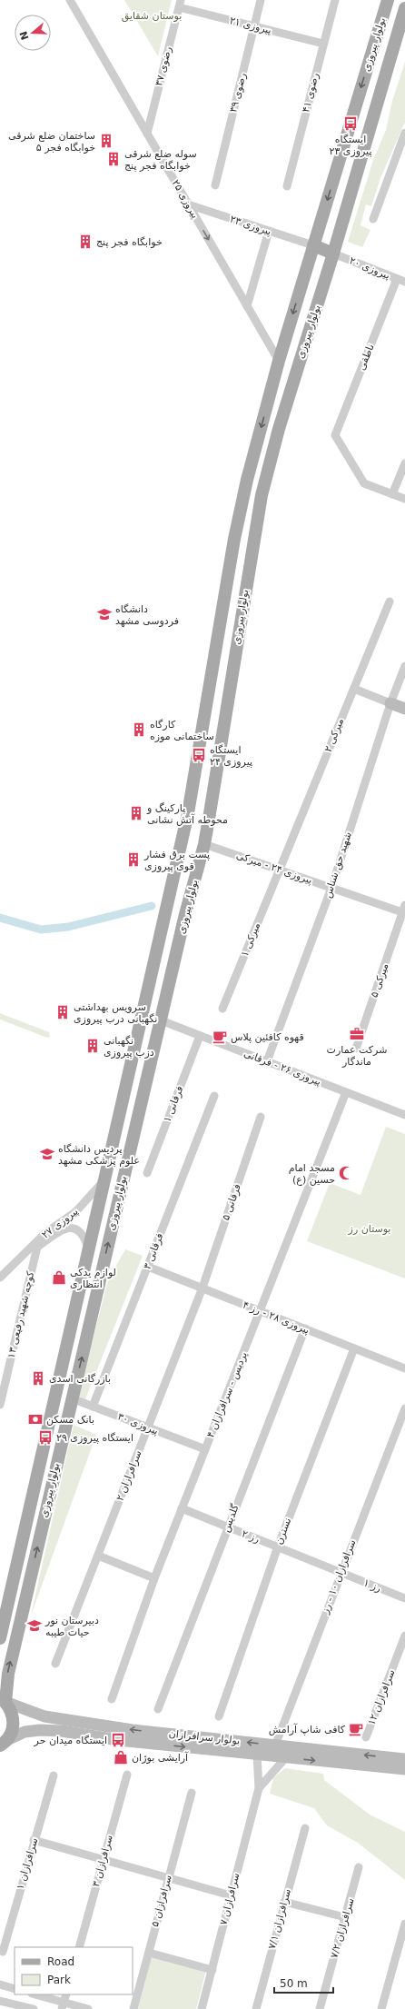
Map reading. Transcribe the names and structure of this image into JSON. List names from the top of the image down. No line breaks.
{"streets":{"main road":["بولوار پیروزی","بولوار سرافرازان"],"street":["پیروزی ۲۱","رضوی ۳۷","رضوی ۳۹","رضوی ۴۱","پیروزی ۲۵","پیروزی ۲۳","پیروزی ۲۰","ناطقی","میرکی ۲","شهید حق شناس","پیروزی ۲۴ - میرکی","میرکی ۱","میرکی ۵","پیروزی ۲۶ - فرقانی","فرقانی ۱","فرقانی ۵","پیروزی ۲۷","فرقانی ۳","کوچه شهید رفیعی ۱۳","پیروزی ۲۸ - رز ۴","پردیس - سرافرازان ۴","پیروزی ۳۰","سرافرازان ۲","گلدیس","نسترن","رز ۲","سرافرازان ۱۰ - رز","رز ۱","سرافرازان ۱۲","سرافرازان ۳","سرافرازان ۱","سرافرازان ۷","سرافرازان ۵","سرافرازان ۷/۱","سرافرازان ۷/۲"]},"crossings":[["پیروزی ۲۱","رضوی ۳۷"],["پیروزی ۲۱","رضوی ۳۹"],["پیروزی ۲۱","رضوی ۴۱"],["بولوار پیروزی","پیروزی ۲۵"],["بولوار پیروزی","پیروزی ۲۳"],["بولوار پیروزی","پیروزی ۲۰"],["بولوار پیروزی","پیروزی ۲۴ - میرکی"],["بولوار پیروزی","پیروزی ۲۶ - فرقانی"],["بولوار پیروزی","پیروزی ۲۷"],["بولوار پیروزی","پیروزی ۳۰"],["بولوار پیروزی","بولوار سرافرازان"],["رضوی ۳۷","پیروزی ۲۵"],["پیروزی ۲۵","پیروزی ۲۳"],["پیروزی ۲۰","ناطقی"],["میرکی ۲","پیروزی ۲۴ - میرکی"],["میرکی ۲","میرکی ۱"],["شهید حق شناس","پیروزی ۲۴ - میرکی"],["شهید حق شناس","پیروزی ۲۶ - فرقانی"],["پیروزی ۲۴ - میرکی","میرکی ۱"],["پیروزی ۲۴ - میرکی","میرکی ۵"],["پیروزی ۲۶ - فرقانی","فرقانی ۱"],["پیروزی ۲۶ - فرقانی","پردیس - سرافرازان ۴"],["فرقانی ۵","پیروزی ۲۸ - رز ۴"],["فرقانی ۵","سرافرازان ۲"],["فرقانی ۳","پیروزی ۲۸ - رز ۴"],["فرقانی ۳","پیروزی ۳۰"],["پیروزی ۲۸ - رز ۴","پردیس - سرافرازان ۴"],["پیروزی ۲۸ - رز ۴","سرافرازان ۲"],["پیروزی ۲۸ - رز ۴","گلدیس"],["پیروزی ۲۸ - رز ۴","نسترن"],["پردیس - سرافرازان ۴","پیروزی ۳۰"],["پردیس - سرافرازان ۴","رز ۲"],["پیروزی ۳۰","سرافرازان ۲"],["گلدیس","رز ۲"],["نسترن","رز ۲"],["رز ۲","سرافرازان ۱۰ - رز"],["رز ۲","رز ۱"],["سرافرازان ۱۰ - رز","رز ۱"],["سرافرازان ۱۰ - رز","بولوار سرافرازان"]],"parks":["بوستان شقایق","بوستان رز"],"places":{"bus stop":["ایستگاه پیروزی ۲۳","ایستگاه پیروزی ۲۴","ایستگاه پیروزی ۲۹","ایستگاه میدان حر"],"building":["ساختمان ضلع شرقی خوابگاه فجر ۵","سوله ضلع شرقی خوابگاه فجر پنج","خوابگاه فجر پنج","کارگاه ساختمانی موزه","پارکینگ و محوطه آتش نشانی","پست برق فشار قوی پیروزی","سرویس بهداشتی نگهبانی درب پیروزی","نگهبانی دزب پیروزی","بازرگانی اسدی"],"school or university":["دانشگاه فردوسی مشهد","پردیس دانشگاه علوم پزشکی مشهد","دبیرستان نور حیات طیبه"],"office":["شرکت عمارت ماندگار"],"cafe":["قهوه کافئین پلاس","کافی شاپ آرامش"],"mosque":["مسجد امام حسین (ع)"],"shop":["لوازم یدکی انتظاری","آرایشی بوژان"],"bank":["بانک مسکن"]},"legend":["Road","Park"],"scale_bar":"50 m","north":"left"}
